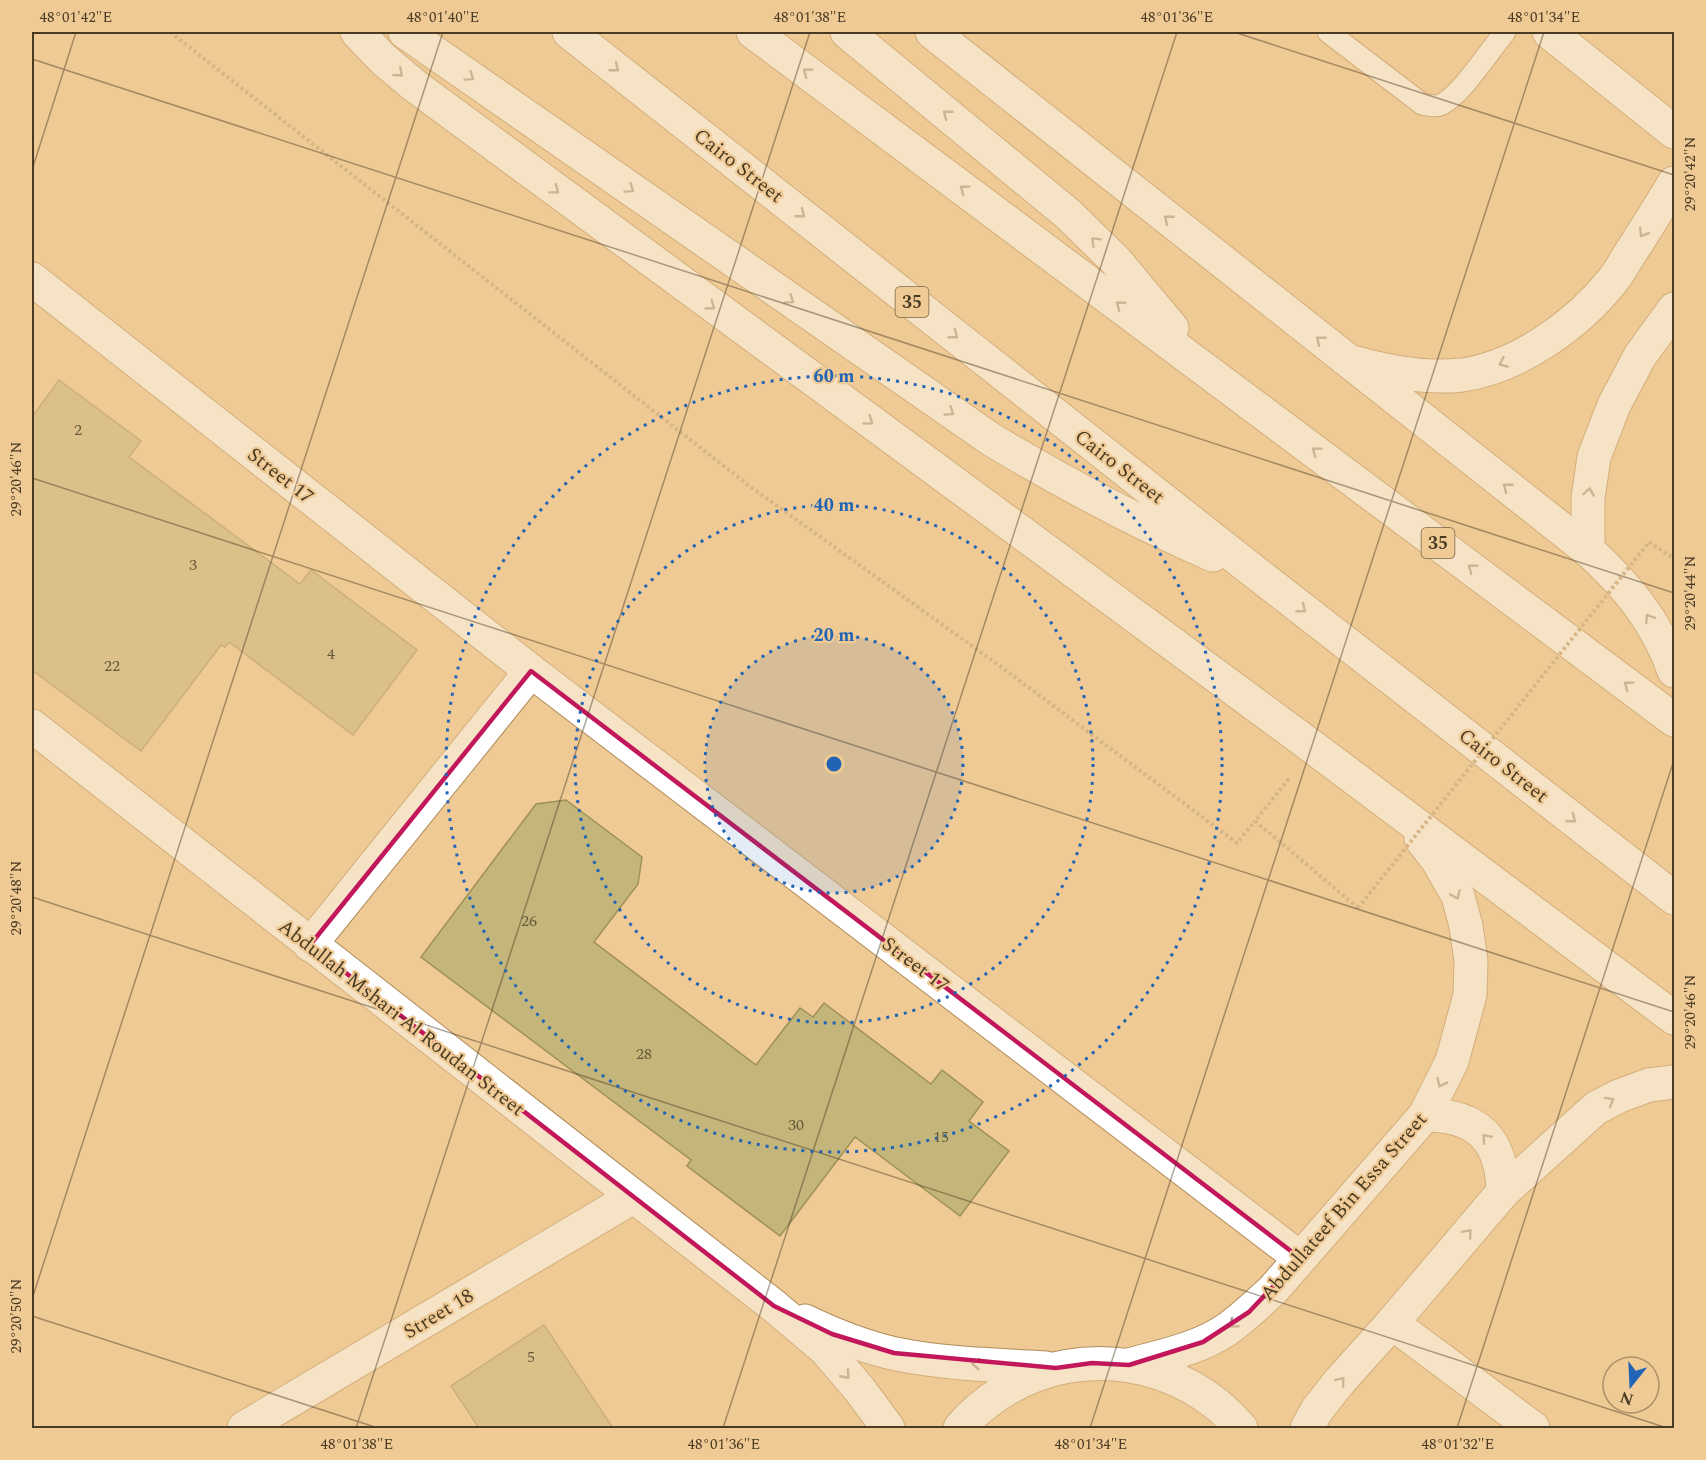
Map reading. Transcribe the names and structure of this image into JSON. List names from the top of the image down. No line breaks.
{"streets":{"street":["Cairo Street","35","Street 17","Abdullah Mshari Al Roudan Street","Abdullateef Bin Essa Street","Street 18"]},"crossings":[["Street 17","Abdullateef Bin Essa Street"],["Abdullah Mshari Al Roudan Street","Street 18"]],"one_way":["Abdullateef Bin Essa Street"],"house_numbers":["2","3","4","22","26","28","30","15","5"],"north":"bottom","coordinates":["48°01'42\"E","48°01'40\"E","48°01'38\"E","48°01'36\"E","48°01'34\"E","29°20'42\"N","29°20'46\"N","29°20'44\"N","29°20'48\"N","29°20'50\"N","48°01'32\"E"],"rings":["60 m","40 m","20 m"]}
